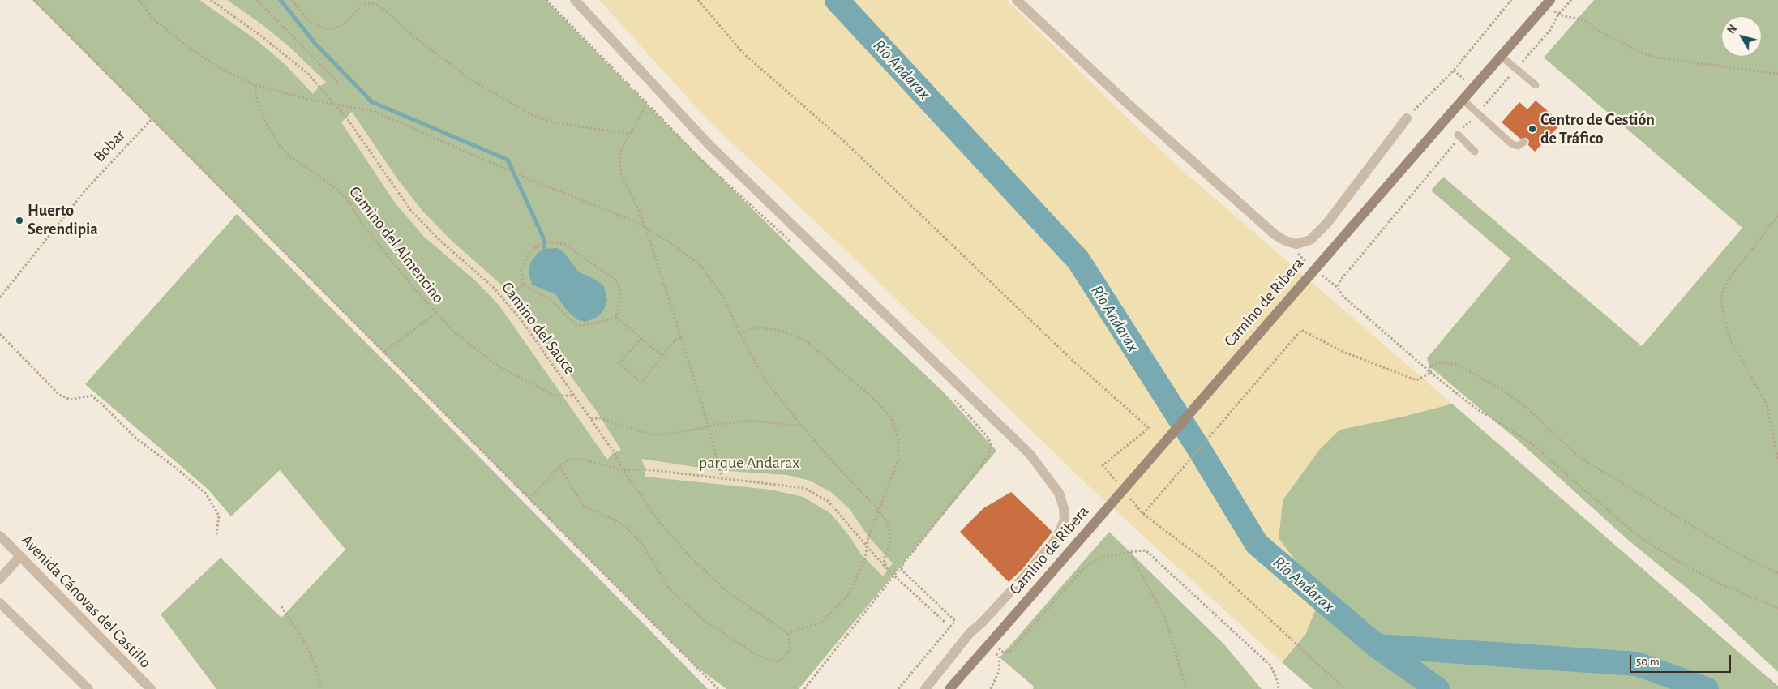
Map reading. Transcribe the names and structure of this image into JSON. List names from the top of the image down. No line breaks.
{"streets":{"main road":["Camino de Ribera"],"street":["Avenida Cánovas del Castillo"],"path":["Bobar","Camino del Almencino","Camino del Sauce"]},"crossings":[["Camino del Almencino","Camino del Sauce"]],"water":["Río Andarax"],"parks":["parque Andarax"],"places":["Centro de Gestión de Tráfico","Huerto Serendipia"],"scale_bar":"50 m","north":"top left"}
